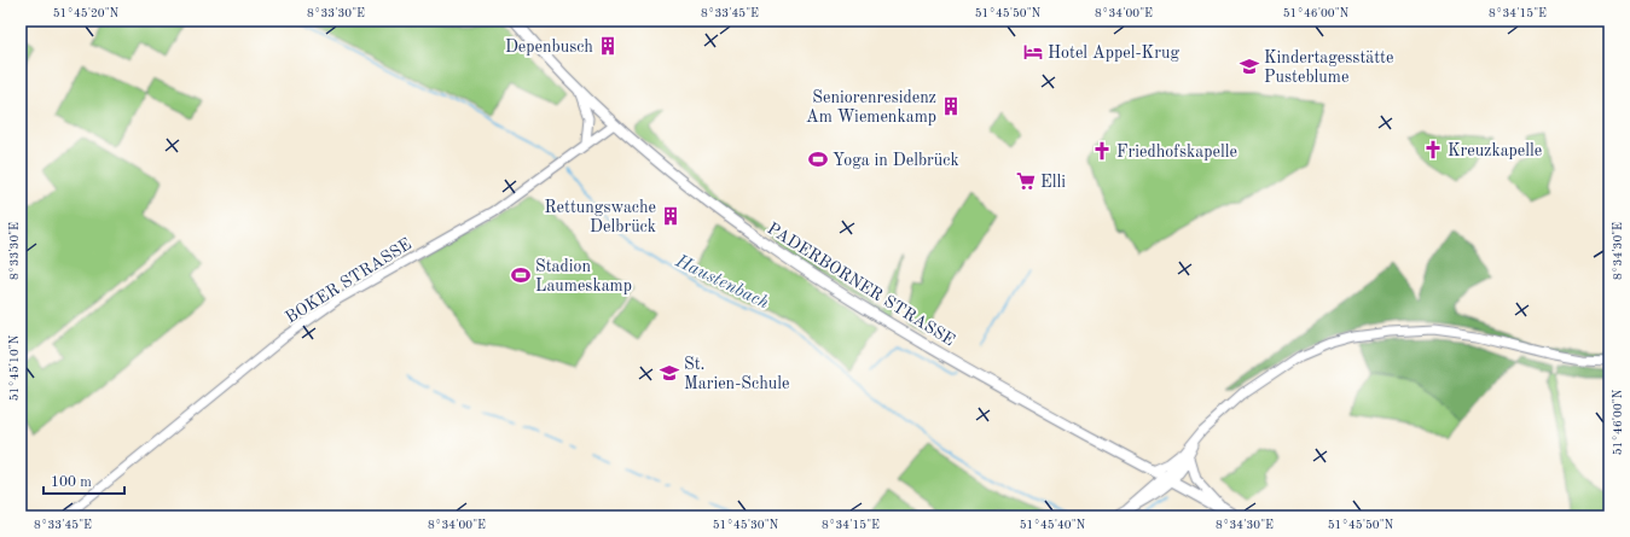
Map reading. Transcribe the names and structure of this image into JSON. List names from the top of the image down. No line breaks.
{"streets":{"main road":["BOKER STRASSE","PADERBORNER STRASSE"]},"crossings":[["BOKER STRASSE","PADERBORNER STRASSE"]],"water":["Haustenbach"],"places":{"building":["Depenbusch","Seniorenresidenz Am Wiemenkamp","Rettungswache Delbrück"],"hotel":["Hotel Appel-Krug"],"school or university":["Kindertagesstätte Pusteblume","St. Marien-Schule"],"church":["Kreuzkapelle","Friedhofskapelle"],"sports":["Yoga in Delbrück","Stadion Laumeskamp"],"supermarket":["Elli"]},"scale_bar":"100 m","coordinates":["51°45'20\"N","8°33'30\"E","8°33'45\"E","51°45'50\"N","8°34'00\"E","51°46'00\"N","8°34'15\"E","8°34'30\"E","51°45'10\"N","51°45'30\"N","51°45'40\"N"]}
